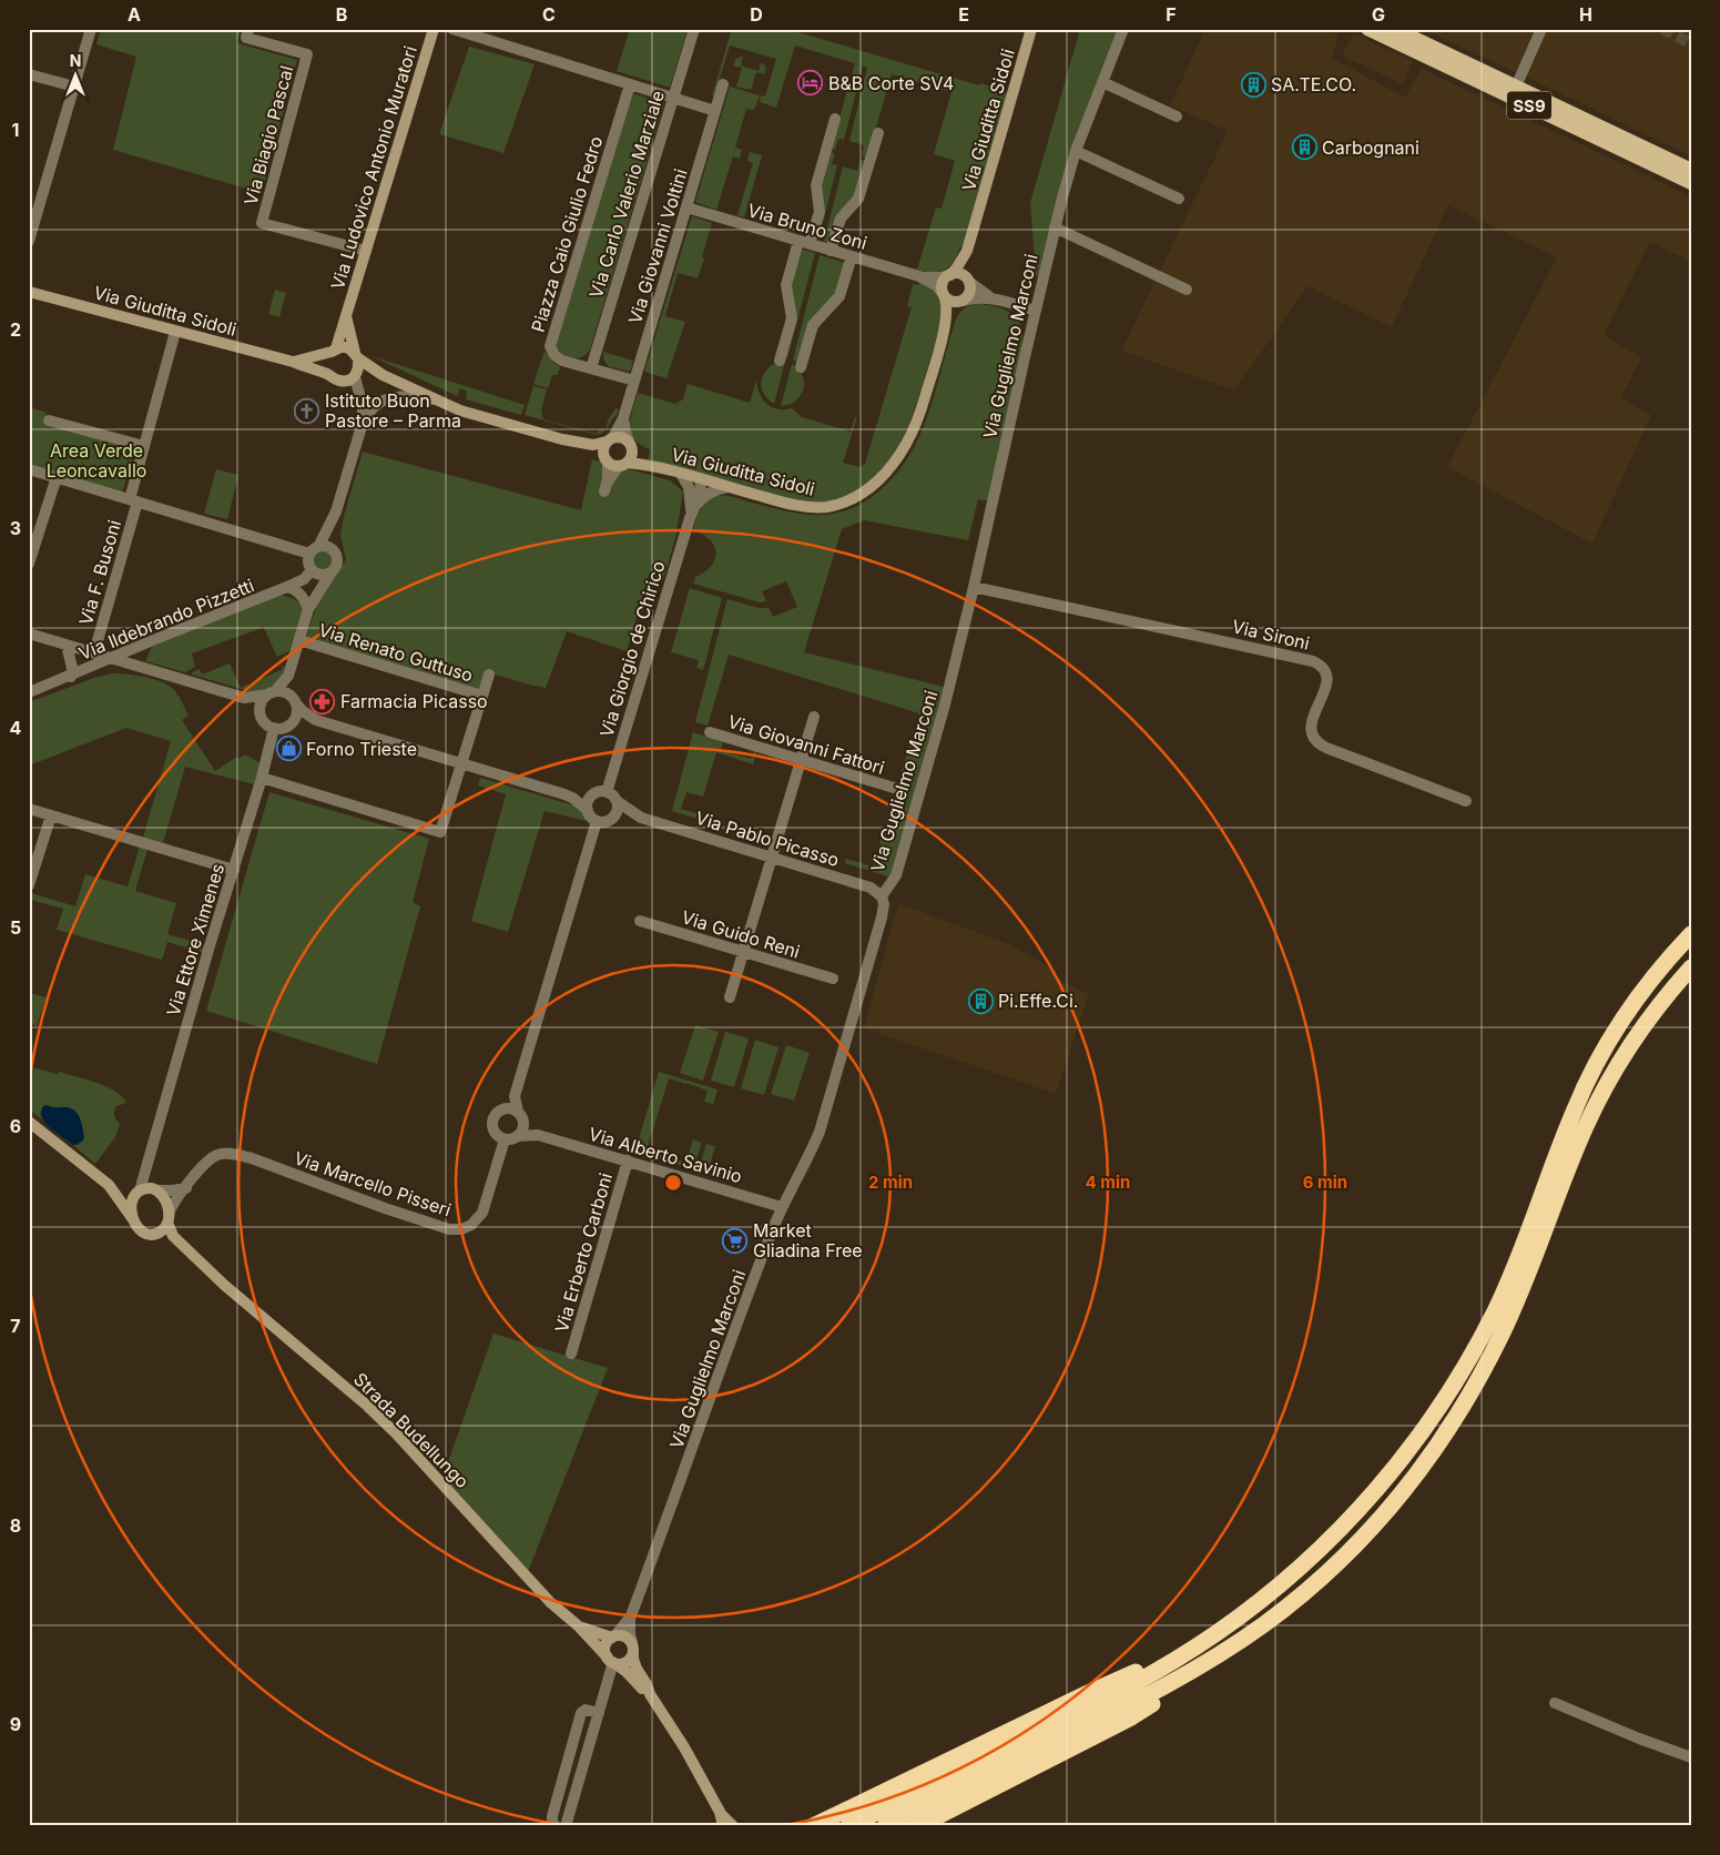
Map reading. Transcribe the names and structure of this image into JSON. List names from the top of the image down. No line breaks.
{"streets":{"main road":["SS9"],"street":["Via Giuditta Sidoli","Via Biagio Pascal","Via Ludovico Antonio Muratori","Via Carlo Valerio Marziale","Via Bruno Zoni","Piazza Caio Giulio Fedro","Via Giovanni Voltini","Via Guglielmo Marconi","Via F. Busoni","Via Ildebrando Pizzetti","Via Sironi","Via Giorgio de Chirico","Via Renato Guttuso","Via Giovanni Fattori","Via Pablo Picasso","Via Guido Reni","Via Ettore Ximenes","Via Alberto Savinio","Via Marcello Pisseri","Via Erberto Carboni","Strada Budellungo"]},"crossings":[["Via Giuditta Sidoli","Via Ludovico Antonio Muratori"],["Via Giuditta Sidoli","Via Bruno Zoni"],["Via Giuditta Sidoli","Via Giovanni Voltini"],["Via Giuditta Sidoli","Via F. Busoni"],["Via Giuditta Sidoli","Via Giorgio de Chirico"],["Via Biagio Pascal","Via Ludovico Antonio Muratori"],["Via Carlo Valerio Marziale","Piazza Caio Giulio Fedro"],["Via Bruno Zoni","Via Giovanni Voltini"],["Piazza Caio Giulio Fedro","Via Giovanni Voltini"],["Via Guglielmo Marconi","Via Sironi"],["Via Guglielmo Marconi","Via Pablo Picasso"],["Via Guglielmo Marconi","Via Alberto Savinio"],["Via Guglielmo Marconi","Strada Budellungo"],["Via Giorgio de Chirico","Via Pablo Picasso"],["Via Ettore Ximenes","Via Marcello Pisseri"],["Via Ettore Ximenes","Strada Budellungo"],["Via Alberto Savinio","Via Erberto Carboni"],["Via Marcello Pisseri","Strada Budellungo"]],"parks":["Area Verde Leoncavallo"],"places":{"hotel":["B&B Corte SV4"],"building":["SA.TE.CO.","Carbognani","Pi.Effe.Ci."],"church":["Istituto Buon Pastore – Parma"],"pharmacy":["Farmacia Picasso"],"shop":["Forno Trieste"],"supermarket":["Market Gliadina Free"]},"north":"top","grid":{"columns":["A","B","C","D","E","F","G","H"],"rows":["1","2","3","4","5","6","7","8","9"]},"rings":["2 min","4 min","6 min"]}
